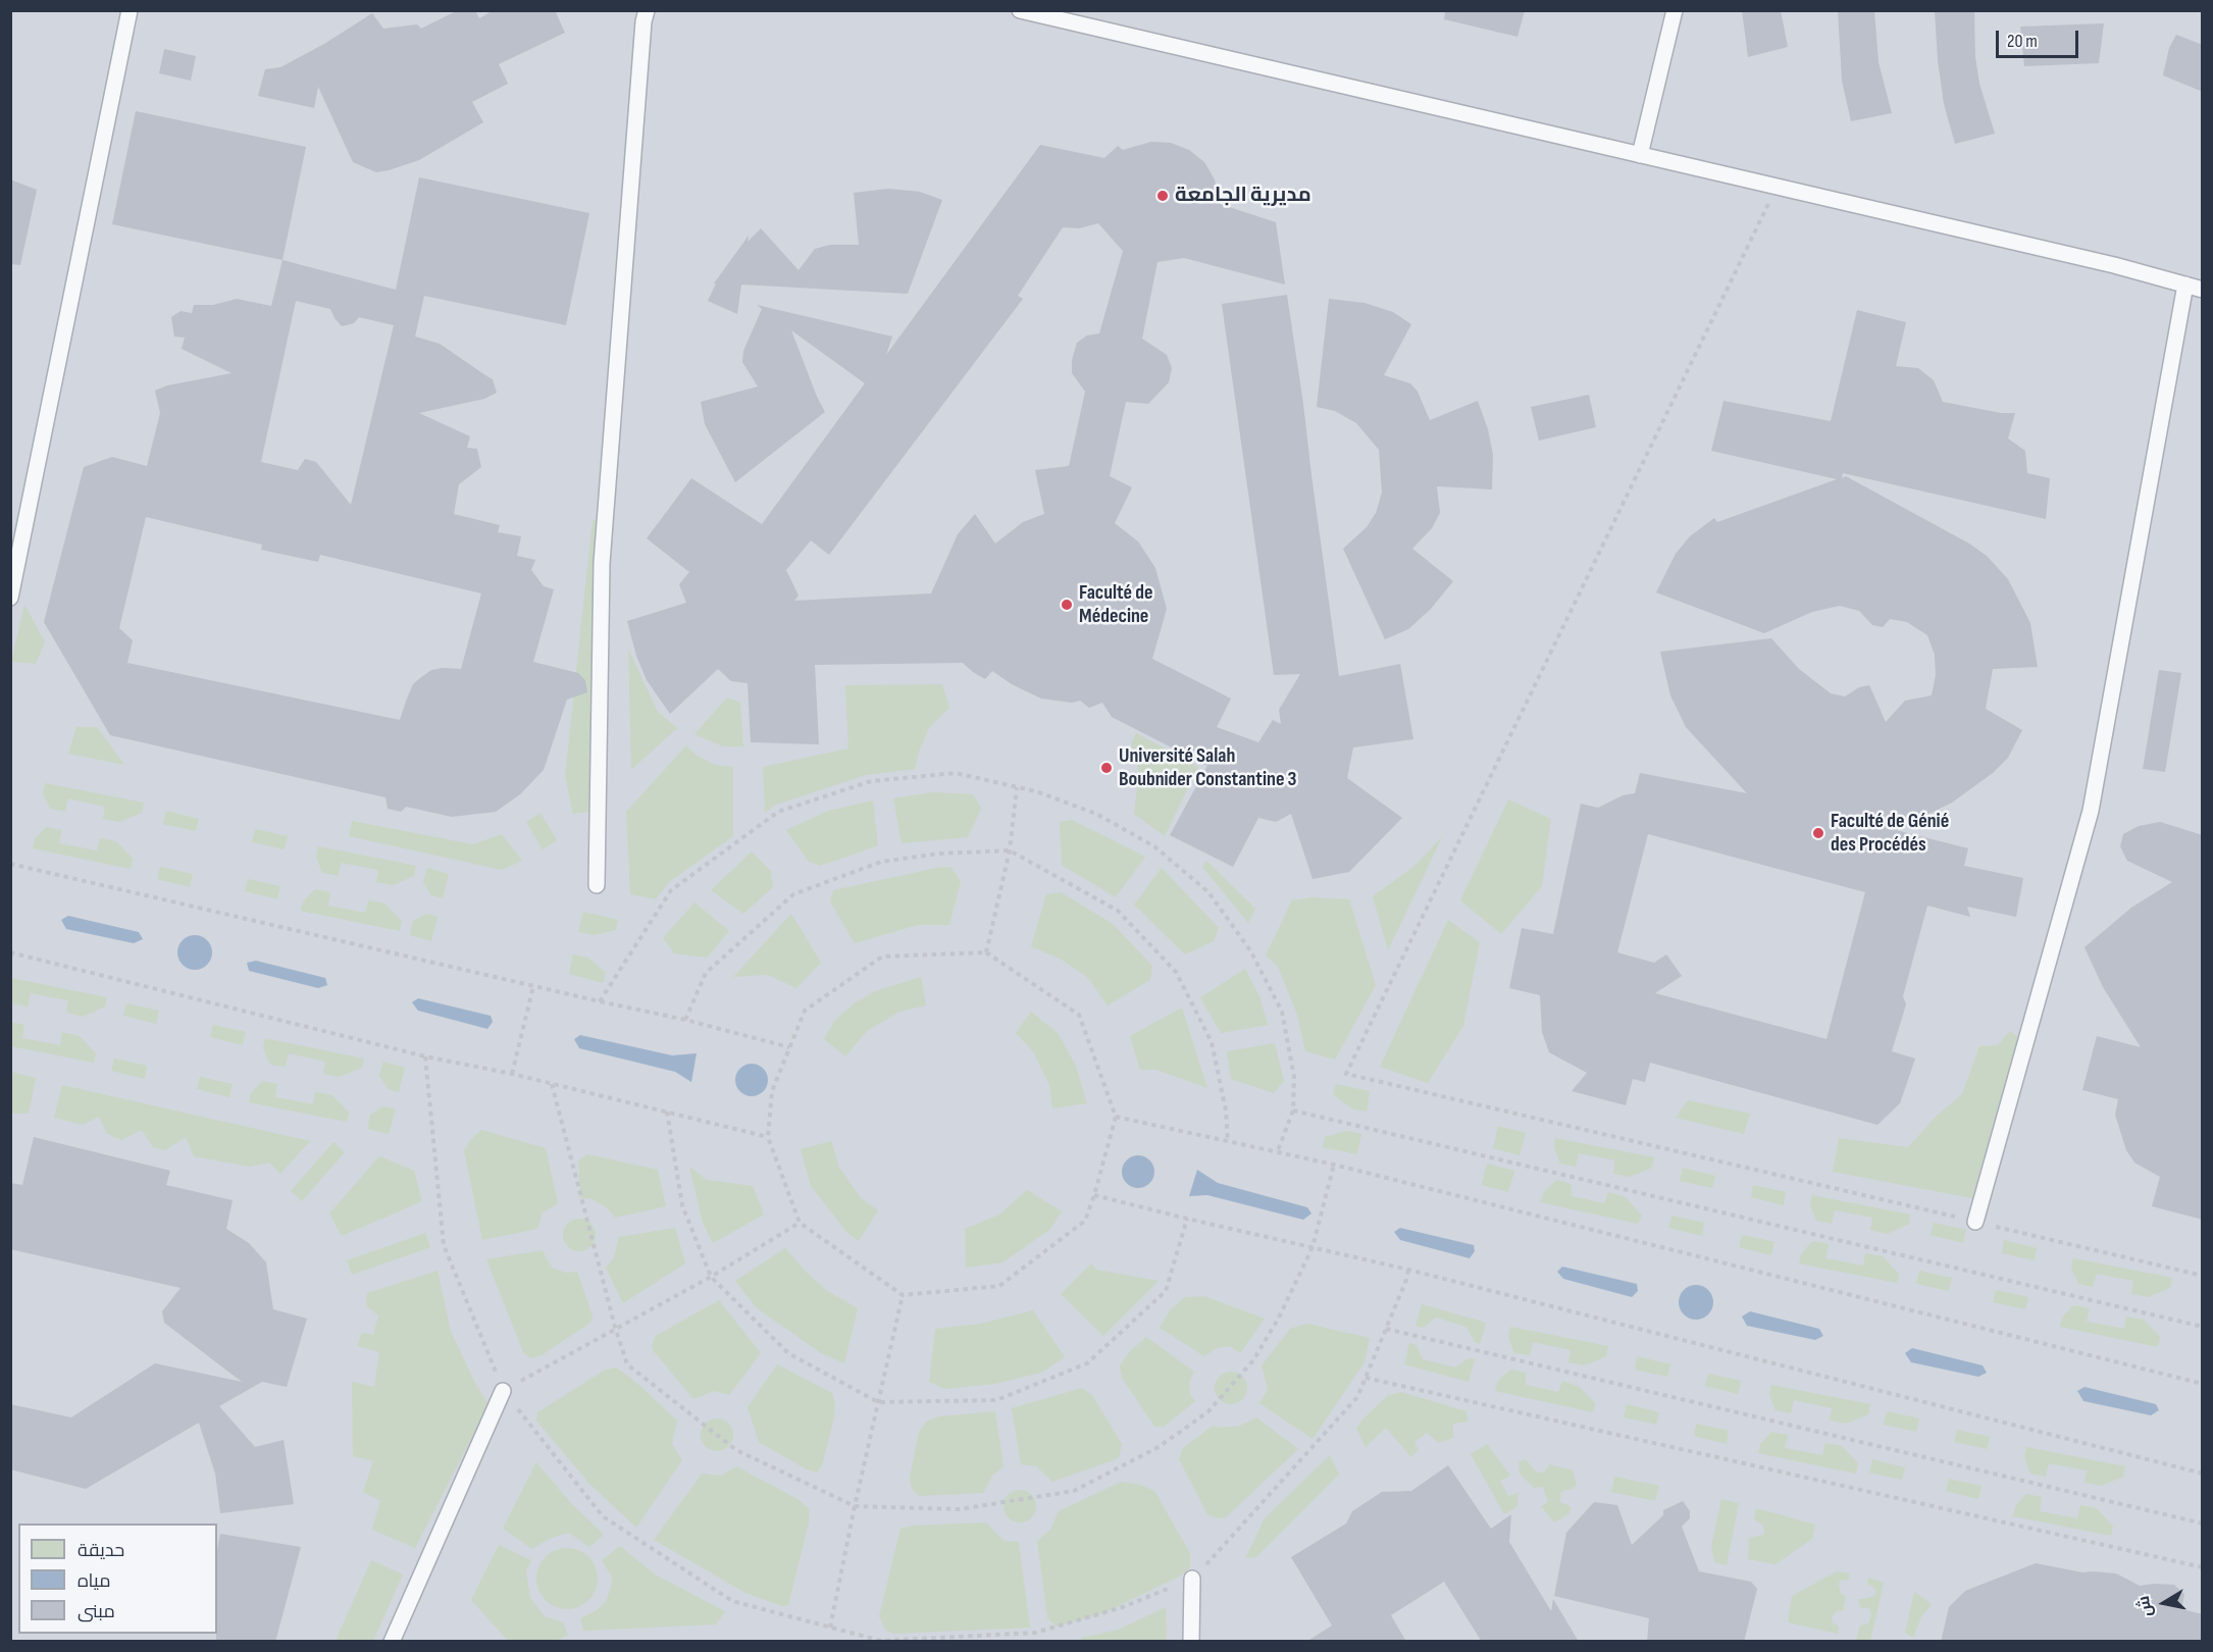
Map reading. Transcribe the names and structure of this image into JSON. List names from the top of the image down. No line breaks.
{"places":["مديرية الجامعة","Faculté de Médecine","Université Salah Boubnider Constantine 3","Faculté de Génié des Procédés"],"legend":["حديقة","مياه","مبنى"],"scale_bar":"20 m","north":"left"}
